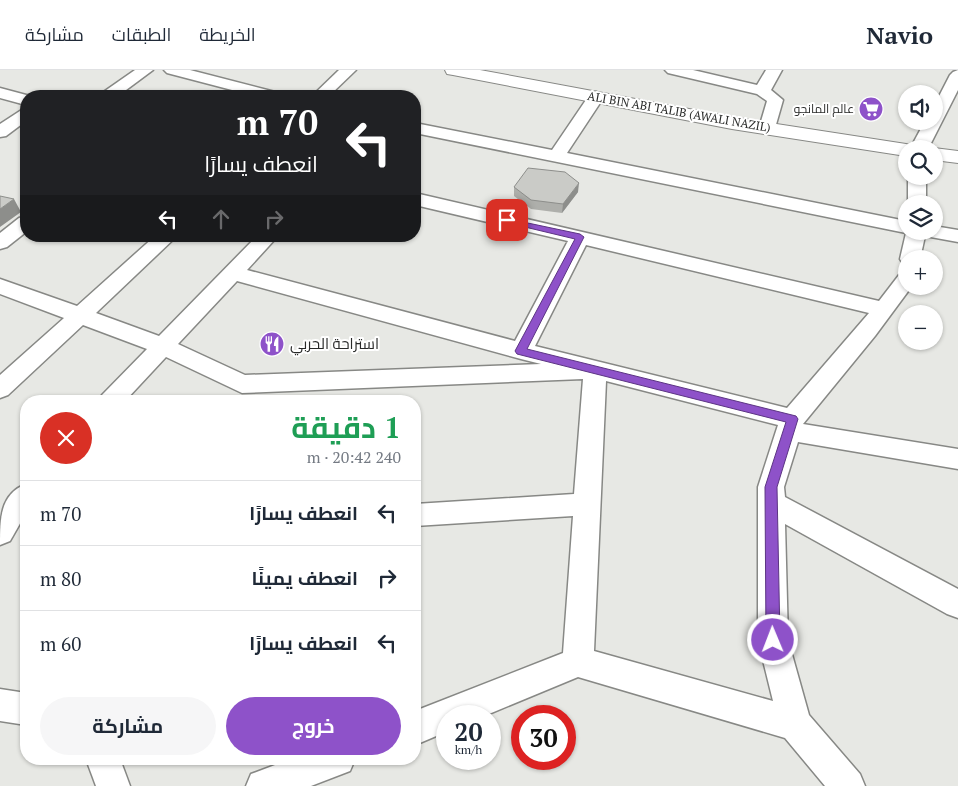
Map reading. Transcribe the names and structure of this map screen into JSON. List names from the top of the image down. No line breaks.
{"streets":{"main road":["ALI BIN ABI TALIB (AWALI NAZIL)"]},"places":{"supermarket":["عالم المانجو"],"restaurant":["استراحة الحربي"]},"page":{"header":"Navio","nav":["الخريطة","الطبقات","مشاركة"],"map_buttons":["+","−"],"turn":["70 m","انعطف يسارًا"],"heading":["1 دقيقة","240 m · 20:42"],"list":[{"name":"انعطف يسارًا","value":"70 m"},{"name":"انعطف يمينًا","value":"80 m"},{"name":"انعطف يسارًا","value":"60 m"}],"buttons":["خروج","مشاركة"],"speed":"20 km/h","limit":"30"}}
